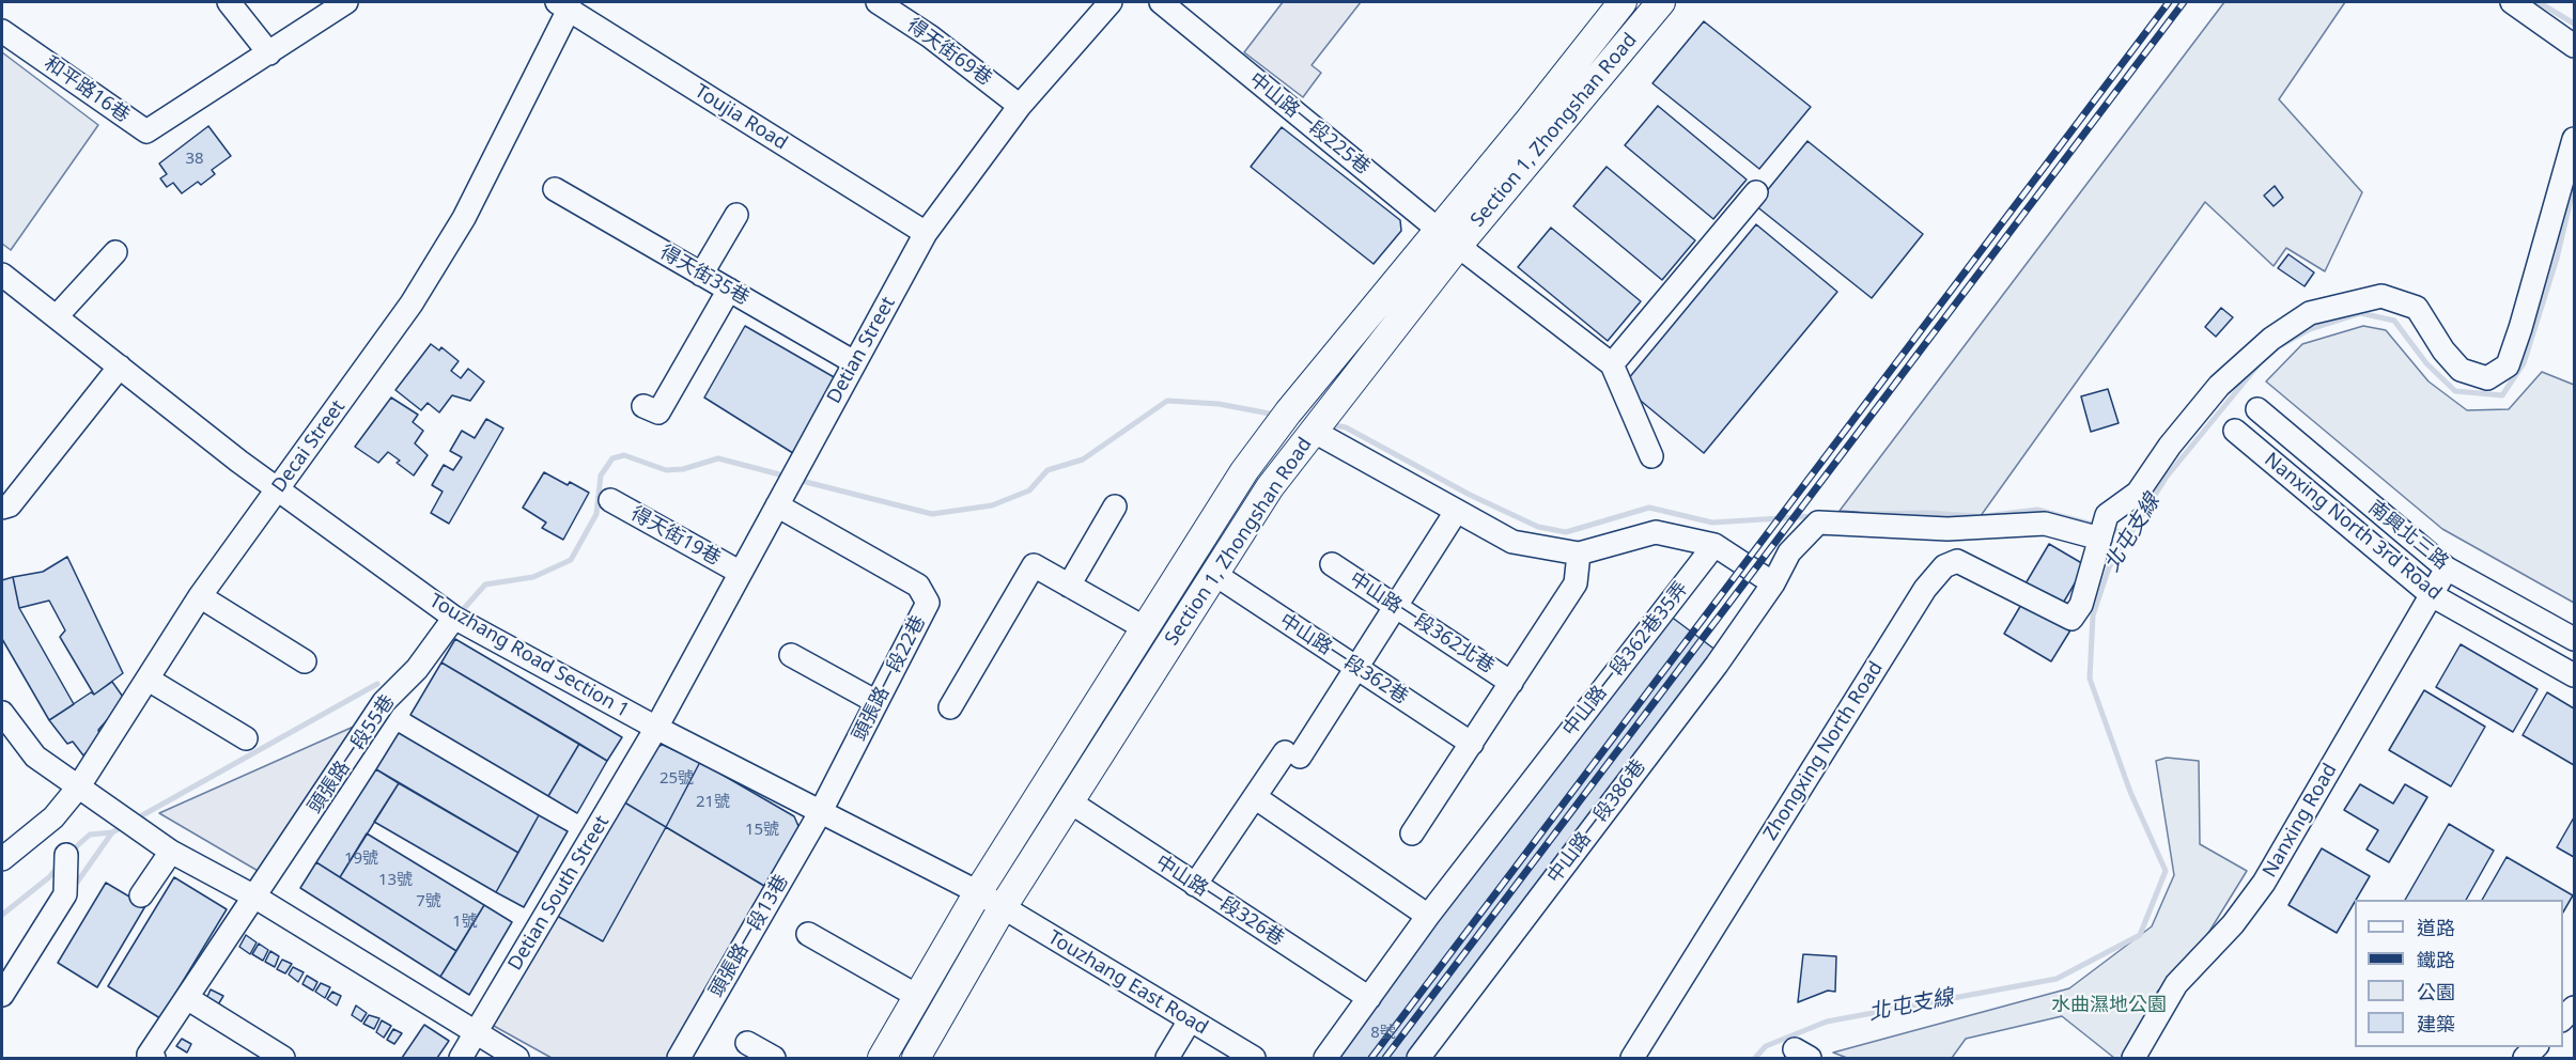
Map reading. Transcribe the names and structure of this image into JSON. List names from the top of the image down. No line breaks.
{"streets":{"main road":["Section 1, Zhongshan Road"],"street":["得天街69巷","和平路16巷","Toujia Road","中山路一段225巷","得天街35巷","Detian Street","Decai Street","Nanxing North 3rd Road","南興北三路","得天街19巷","中山路一段362北巷","Touzhang Road Section 1","中山路一段362巷","中山路一段362巷35弄","頭張路一段22巷","Zhongxing North Road","頭張路一段55巷","Nanxing Road","中山路一段386巷","Detian South Street","中山路一段326巷","頭張路一段13巷","Touzhang East Road"]},"crossings":[["得天街69巷","Detian Street"],["Toujia Road","Detian Street"],["Toujia Road","Decai Street"],["中山路一段225巷","Section 1, Zhongshan Road"],["Section 1, Zhongshan Road","Touzhang Road Section 1"],["Section 1, Zhongshan Road","中山路一段362巷"],["Section 1, Zhongshan Road","中山路一段326巷"],["Section 1, Zhongshan Road","Touzhang East Road"],["得天街35巷","Detian Street"],["Detian Street","得天街19巷"],["Detian Street","Touzhang Road Section 1"],["Detian Street","頭張路一段22巷"],["Detian Street","Detian South Street"],["Decai Street","Touzhang Road Section 1"],["Nanxing North 3rd Road","Nanxing Road"],["南興北三路","Nanxing Road"],["Touzhang Road Section 1","頭張路一段22巷"],["Touzhang Road Section 1","頭張路一段55巷"],["Touzhang Road Section 1","Detian South Street"],["Touzhang Road Section 1","頭張路一段13巷"],["Touzhang Road Section 1","Touzhang East Road"],["中山路一段362巷35弄","中山路一段326巷"],["頭張路一段22巷","頭張路一段13巷"],["Zhongxing North Road","中山路一段386巷"]],"water":["北屯支線"],"parks":["水曲濕地公園"],"house_numbers":["38","25號","21號","15號","19號","13號","7號","1號","8號"],"legend":["道路","鐵路","公園","建築"]}
